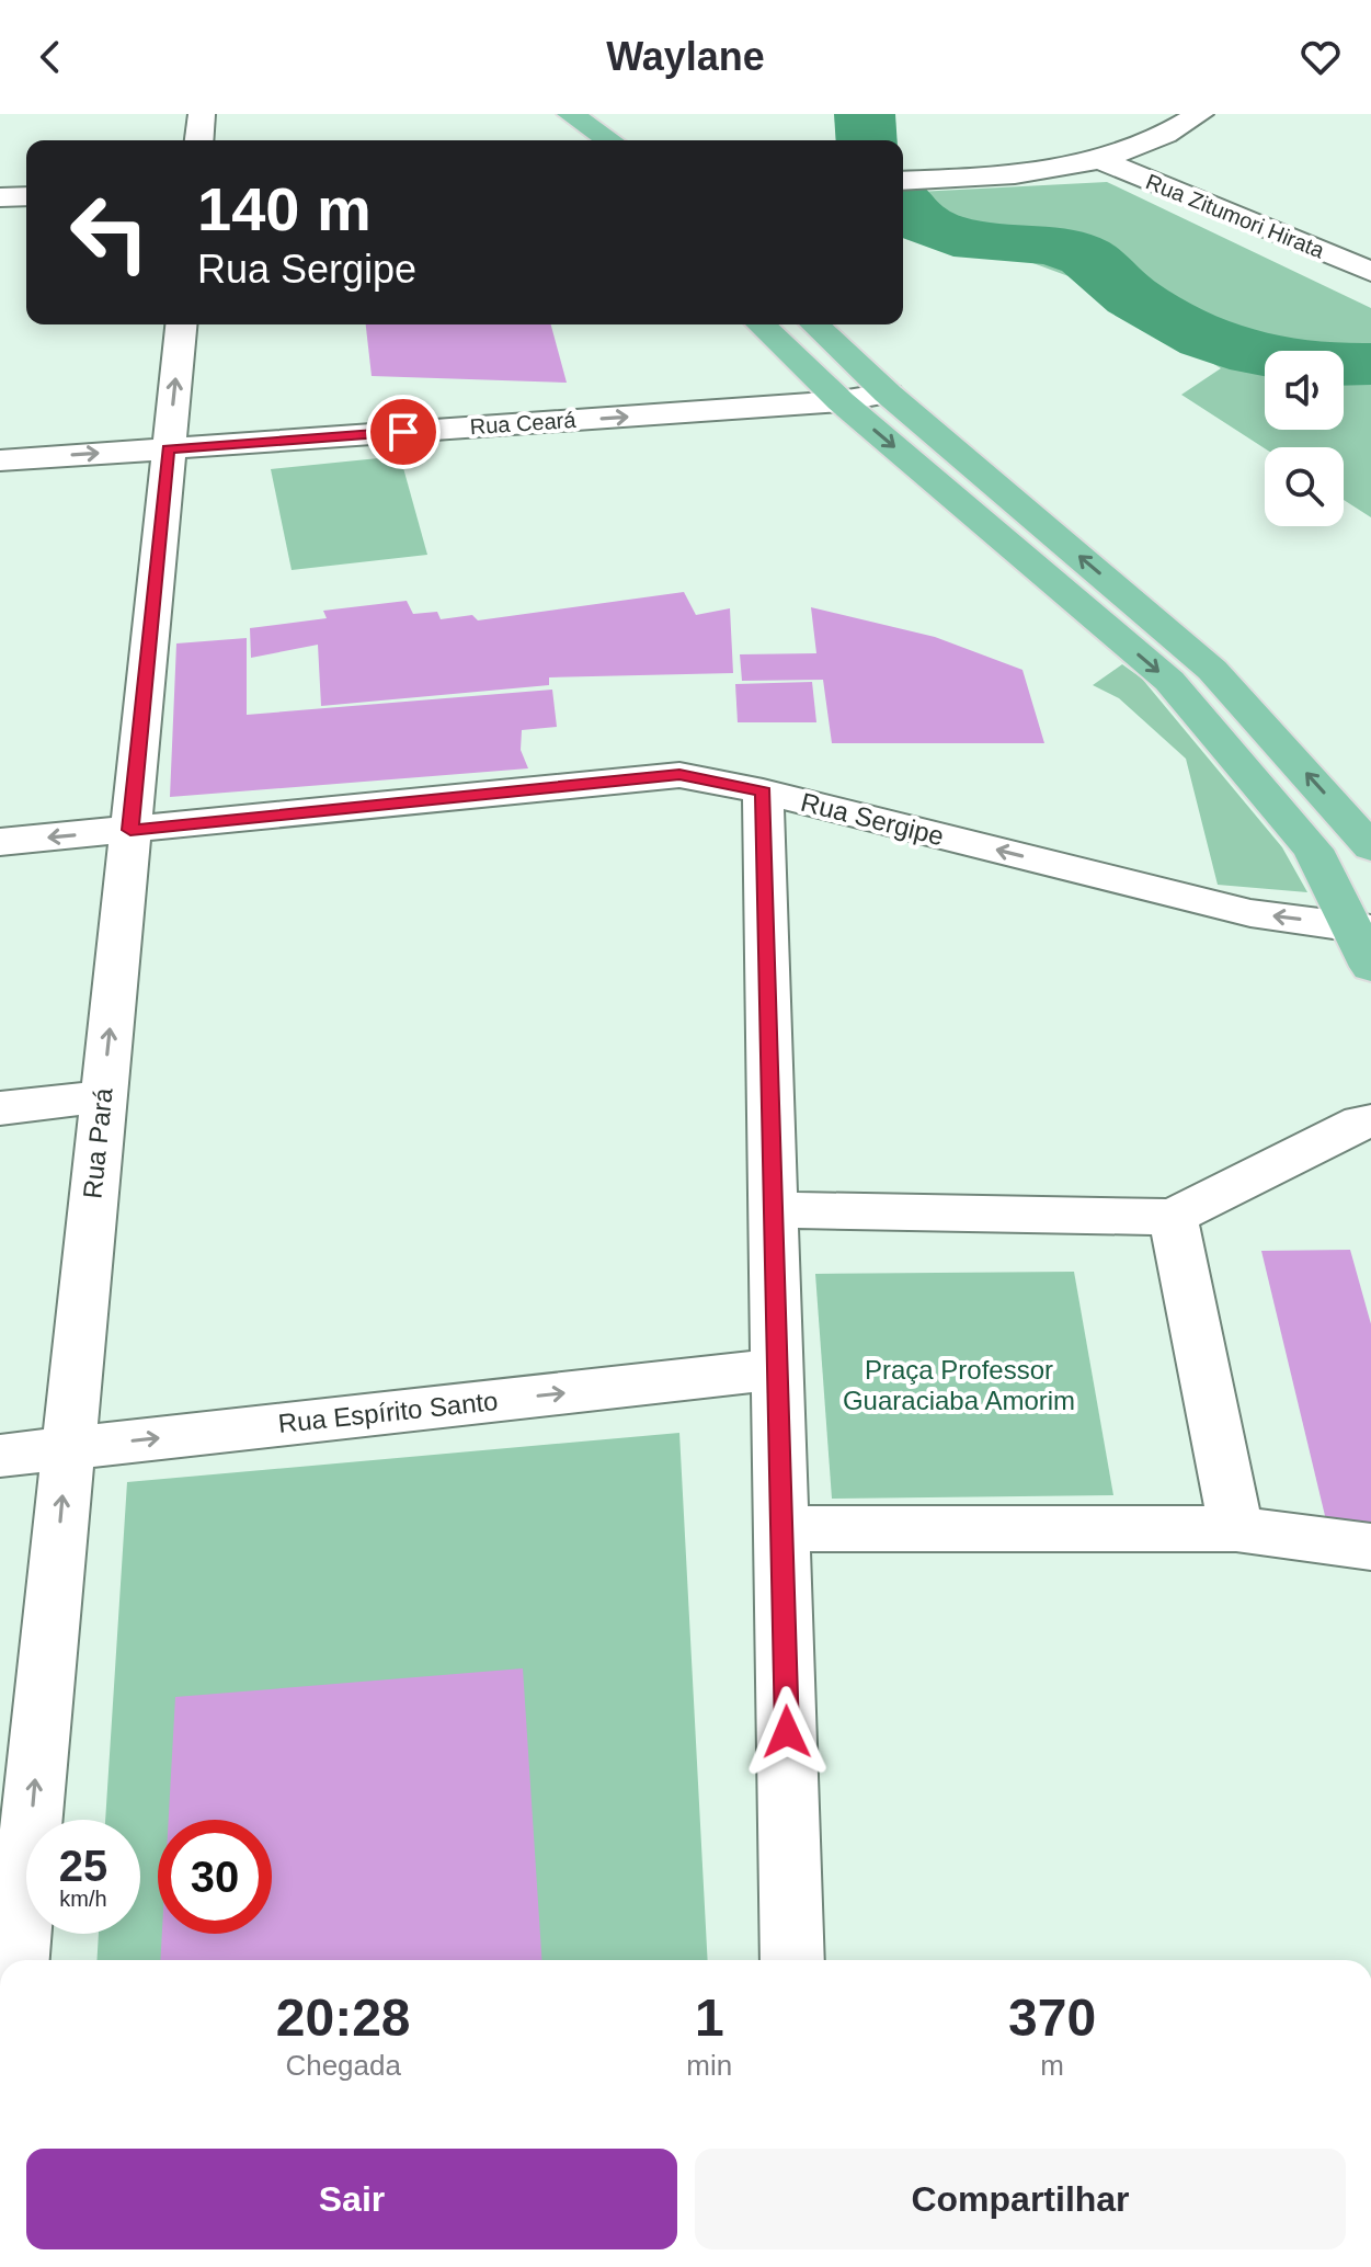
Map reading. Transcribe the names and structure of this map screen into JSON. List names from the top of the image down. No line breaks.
{"streets":{"street":["Rua Zitumori Hirata","Rua Ceará","Rua Sergipe","Rua Pará","Rua Espírito Santo"]},"crossings":[["Rua Ceará","Rua Pará"],["Rua Sergipe","Rua Pará"],["Rua Pará","Rua Espírito Santo"]],"one_way":["Rua Ceará","Rua Pará","Rua Espírito Santo"],"parks":["Praça Professor Guaraciaba Amorim"],"page":{"header":"Waylane","turn":["140 m","Rua Sergipe"],"speed":"25 km/h","limit":"30","eta":["20:28","Chegada","1","min","370","m"],"buttons":["Sair","Compartilhar"]}}
